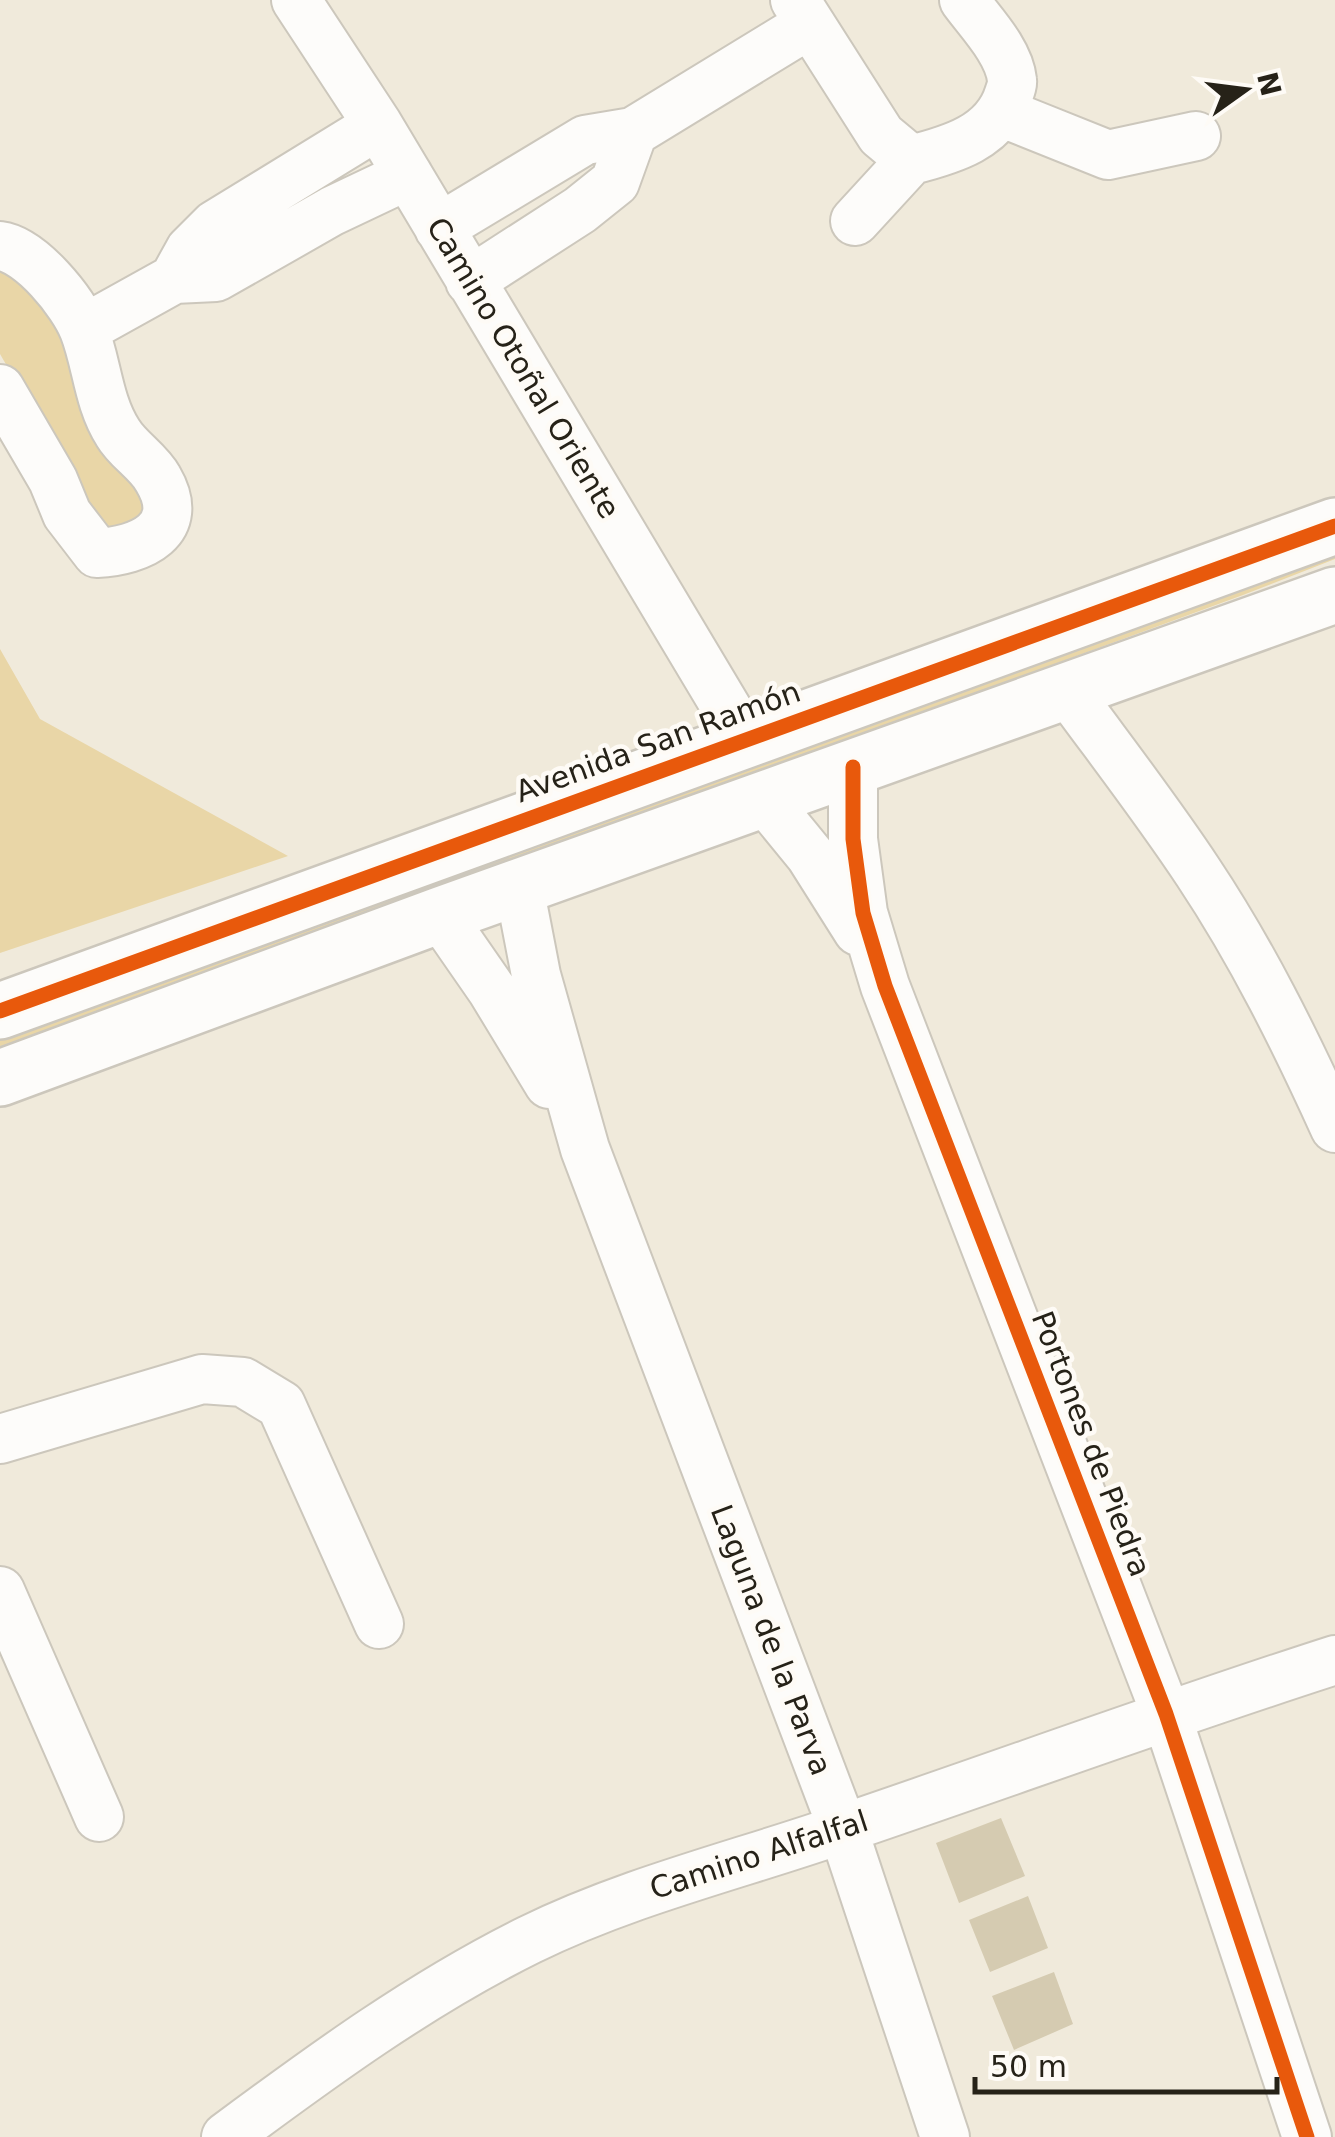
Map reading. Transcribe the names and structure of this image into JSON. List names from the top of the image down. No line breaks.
{"streets":{"street":["Camino Otoñal Oriente","Avenida San Ramón","Portones de Piedra","Laguna de la Parva","Camino Alfalfal"]},"crossings":[["Camino Otoñal Oriente","Avenida San Ramón"],["Portones de Piedra","Camino Alfalfal"],["Laguna de la Parva","Camino Alfalfal"]],"scale_bar":"50 m","north":"right"}
